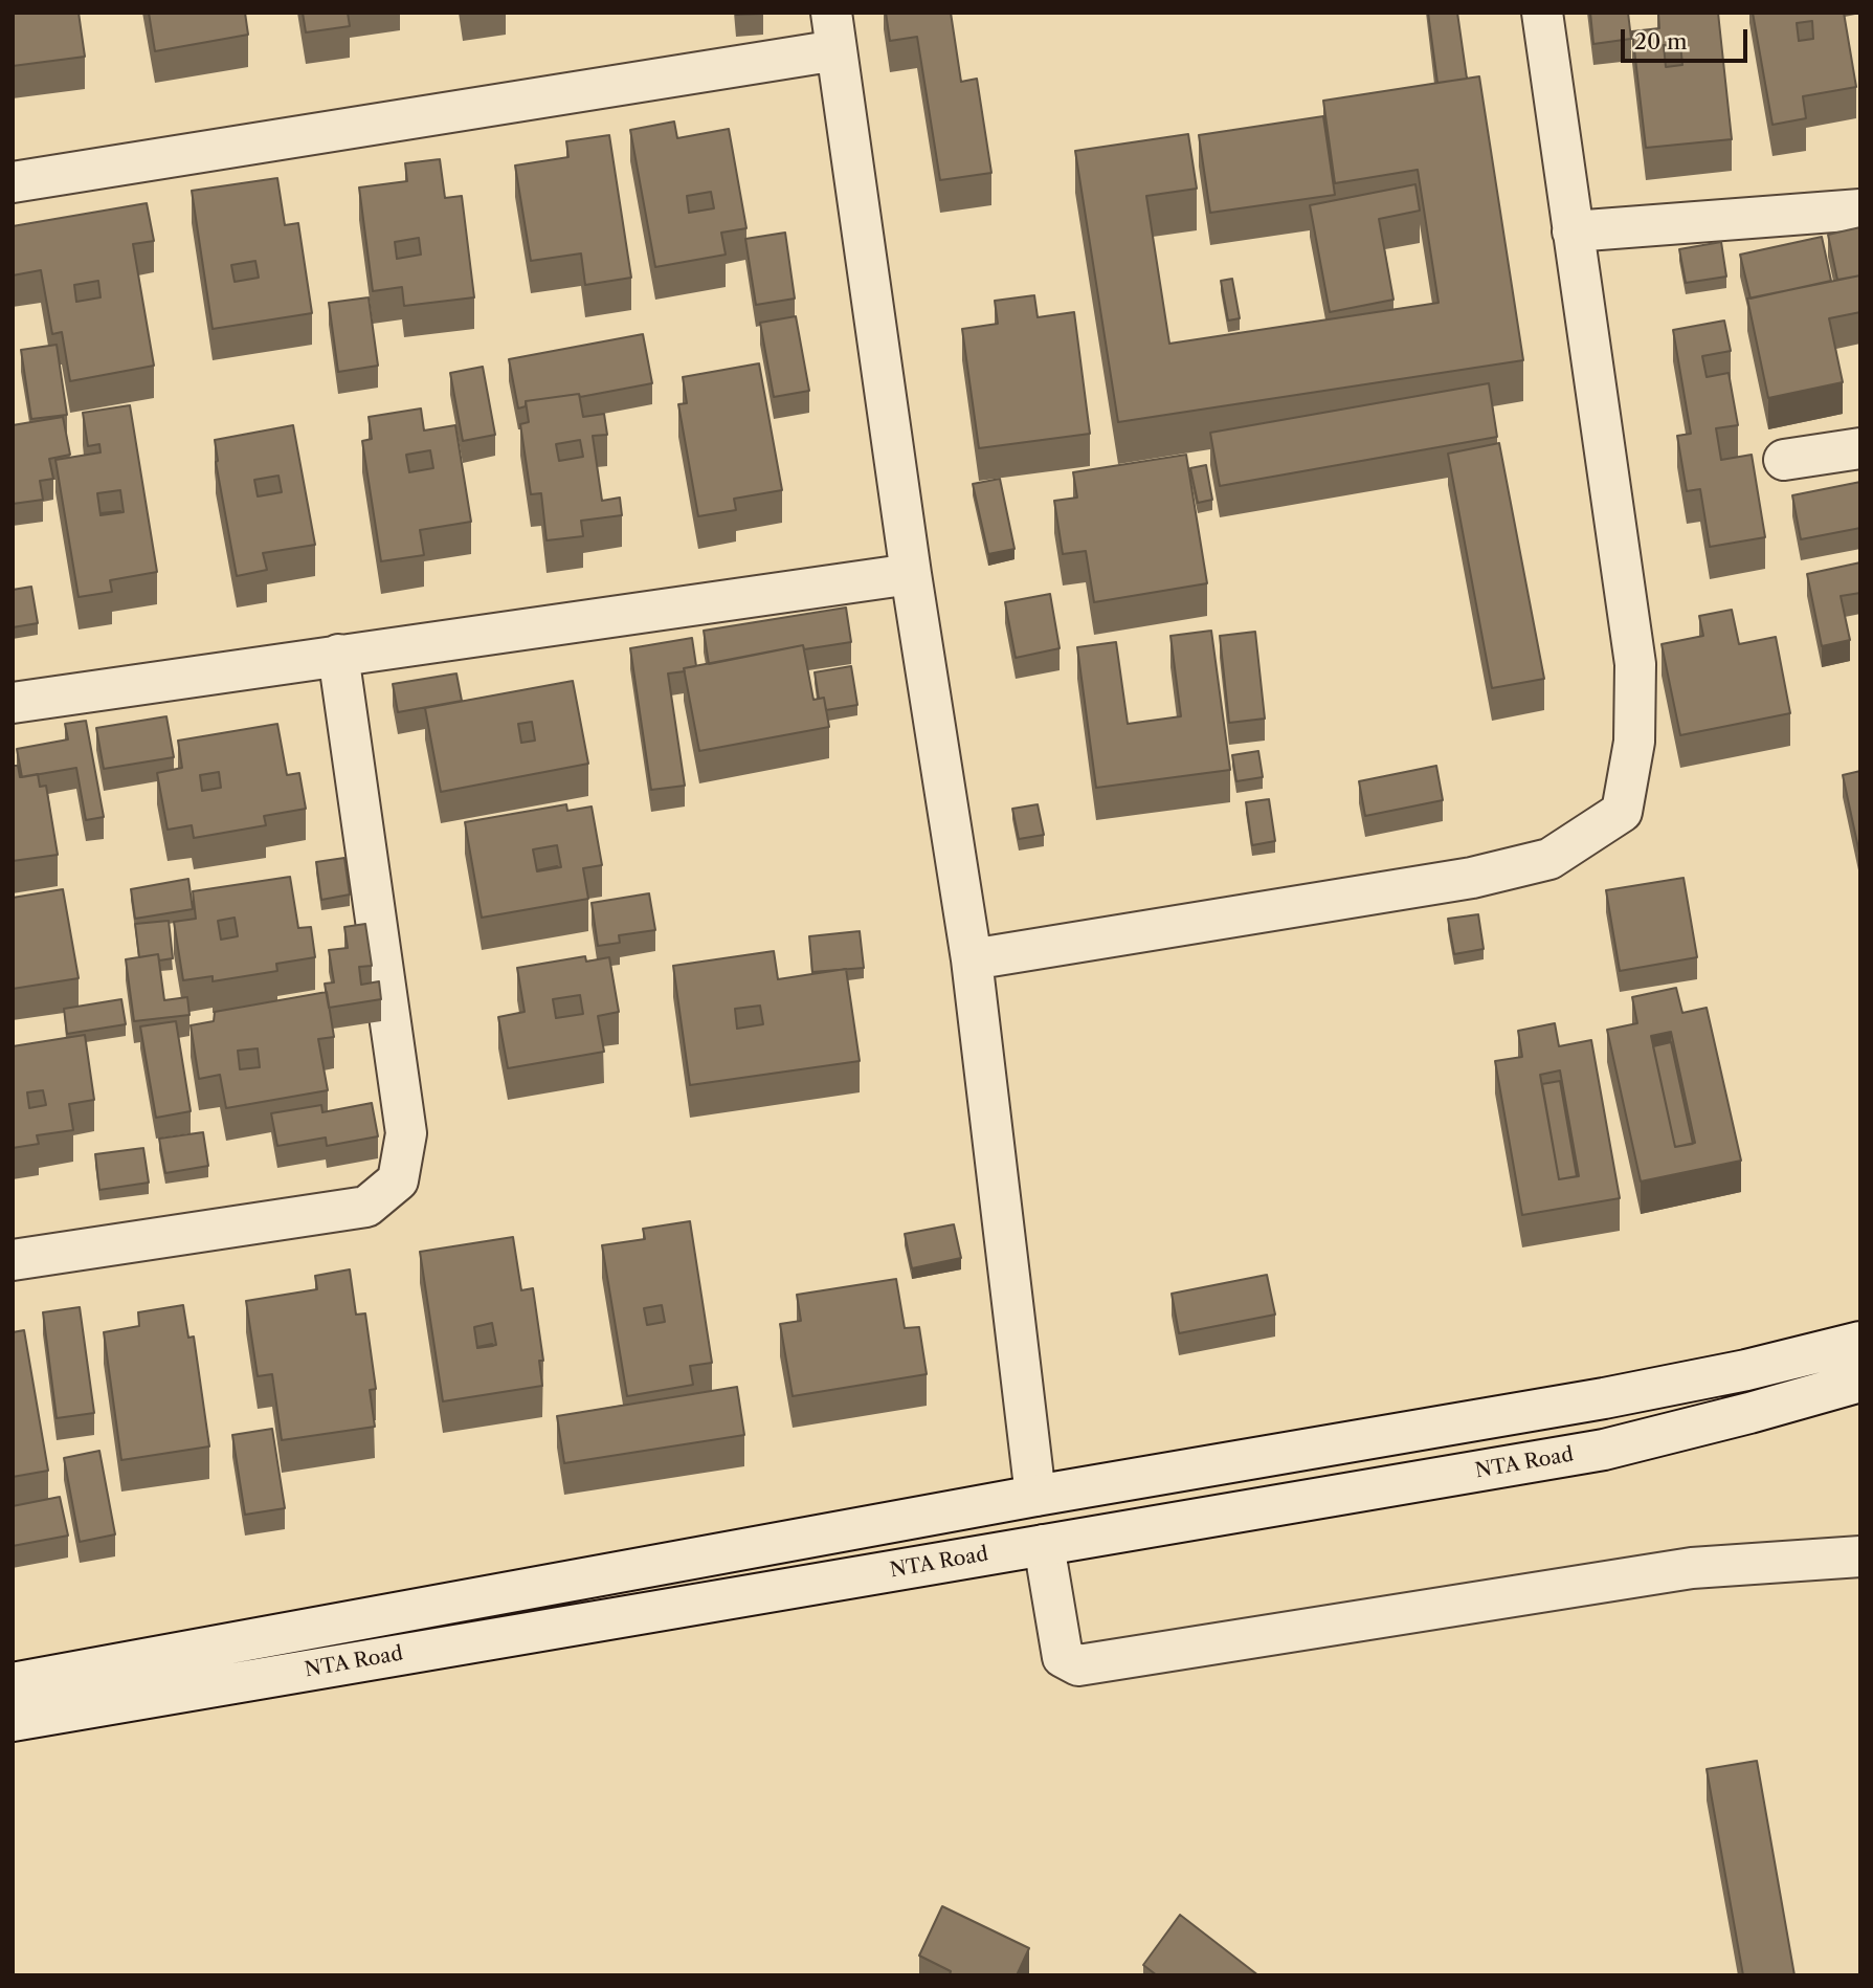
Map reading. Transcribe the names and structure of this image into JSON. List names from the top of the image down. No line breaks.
{"streets":{"street":["NTA Road"]},"scale_bar":"20 m"}
